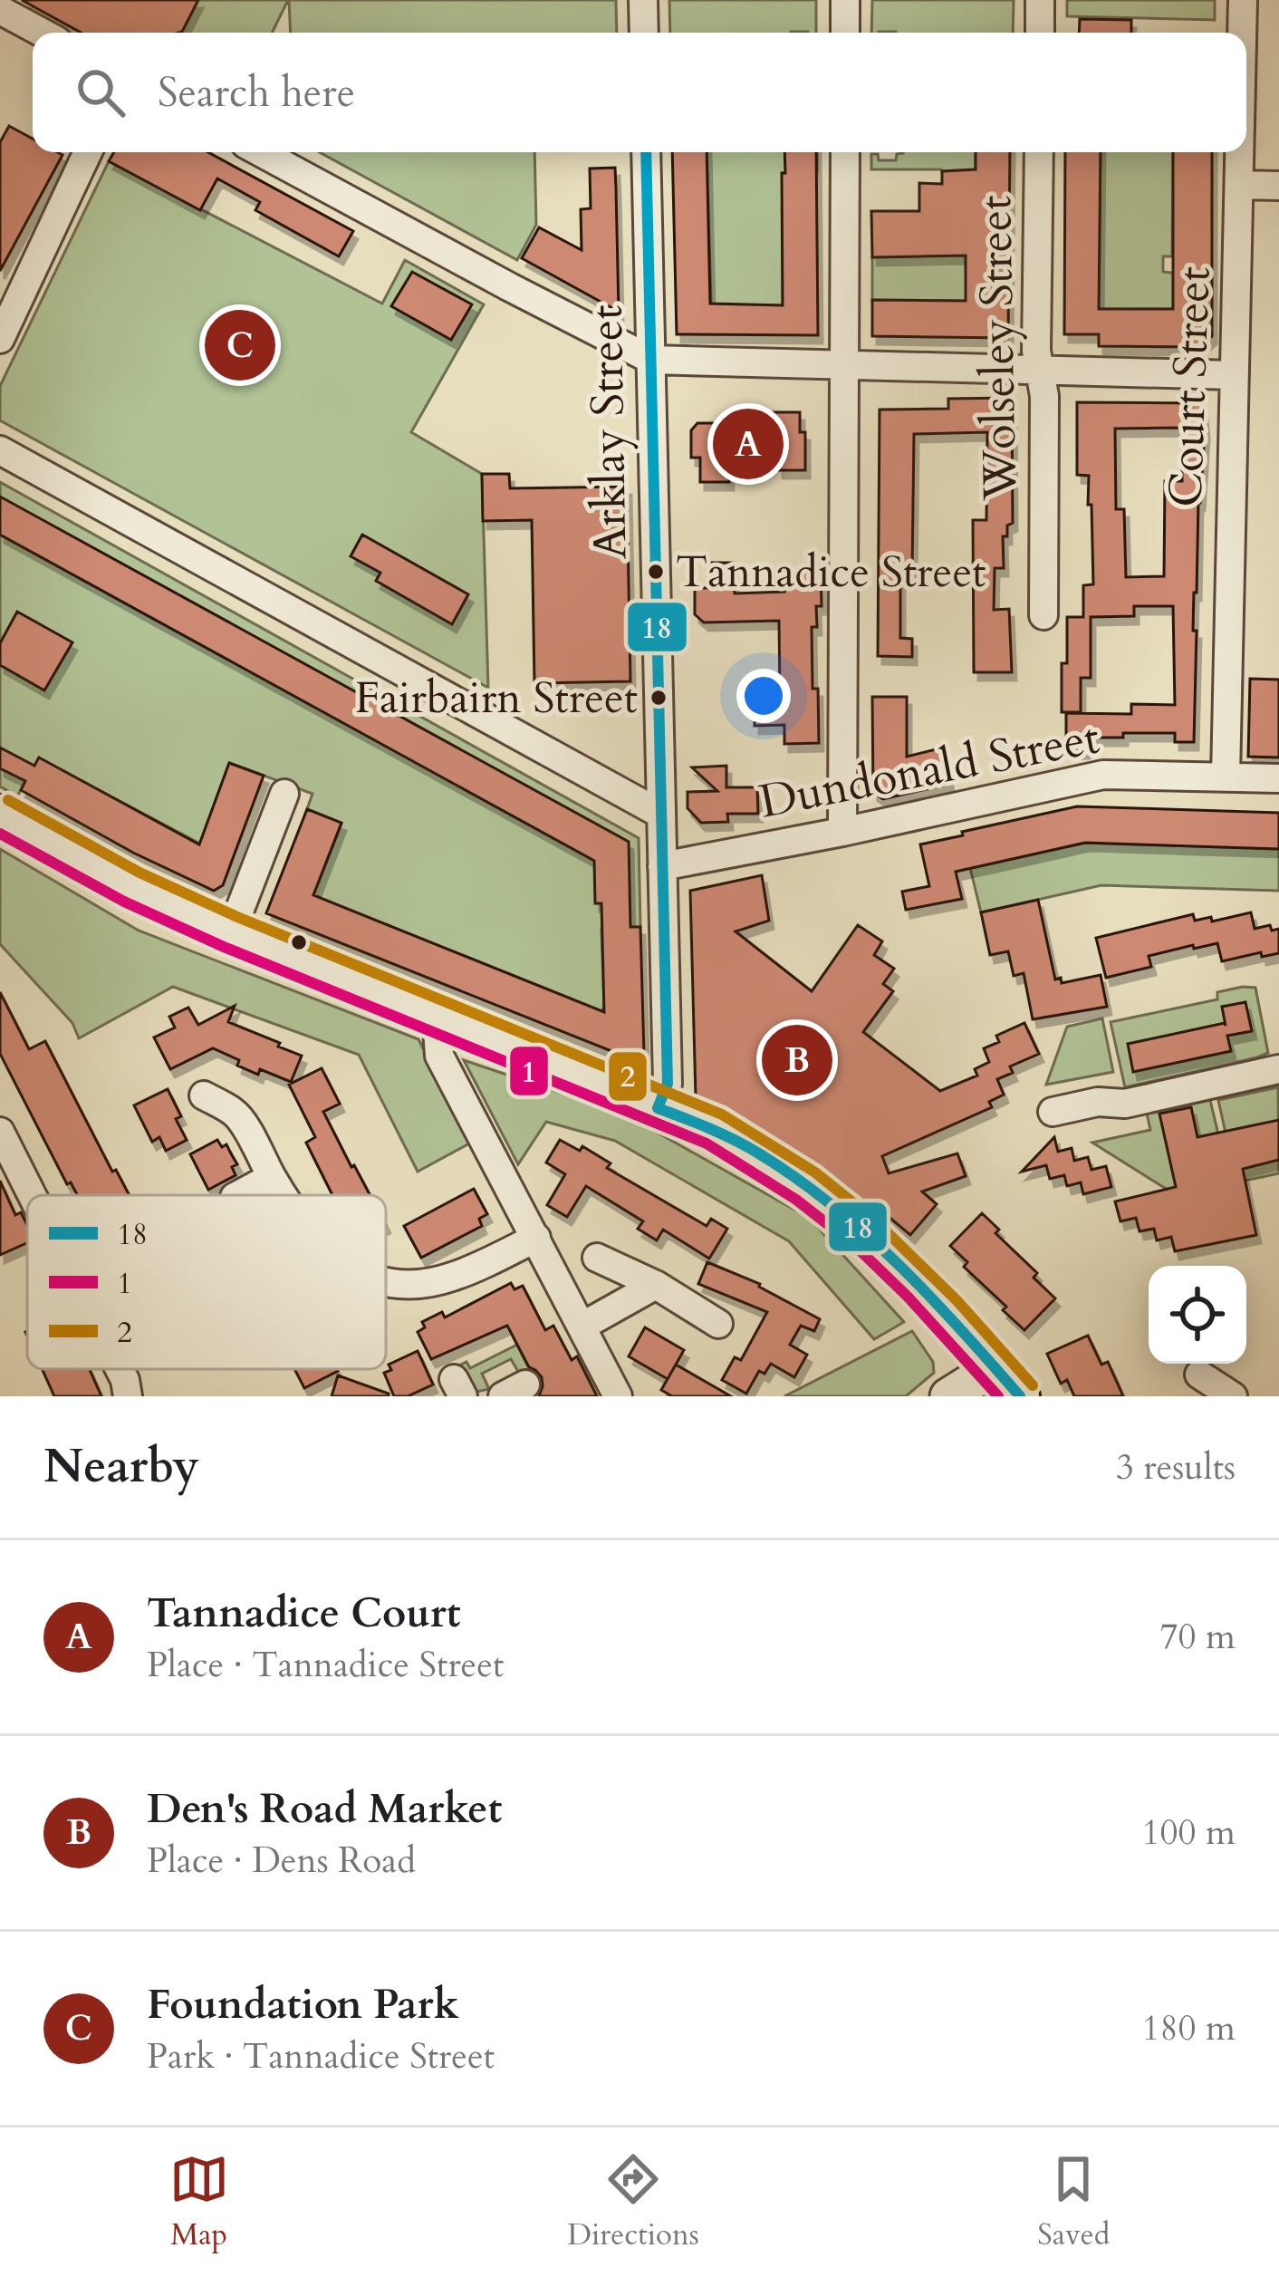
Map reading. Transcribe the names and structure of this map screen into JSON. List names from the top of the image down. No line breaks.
{"streets":{"street":["Wolseley Street","Court Street","Arklay Street","Dundonald Street"]},"crossings":[["Court Street","Dundonald Street"],["Arklay Street","Dundonald Street"]],"places":["Tannadice Street","Fairbairn Street"],"lines":["transit line 18","transit line 2","transit line 1"],"legend":["18","1","2"],"page":{"search":"Search here","pins":["C","A","B"],"heading":["Nearby","3 results"],"list":[{"mark":"A","name":"Tannadice Court","note":"Place · Tannadice Street","value":"70 m"},{"mark":"B","name":"Den's Road Market","note":"Place · Dens Road","value":"100 m"},{"mark":"C","name":"Foundation Park","note":"Park · Tannadice Street","value":"180 m"}],"nav":["Map","Directions","Saved"]}}
